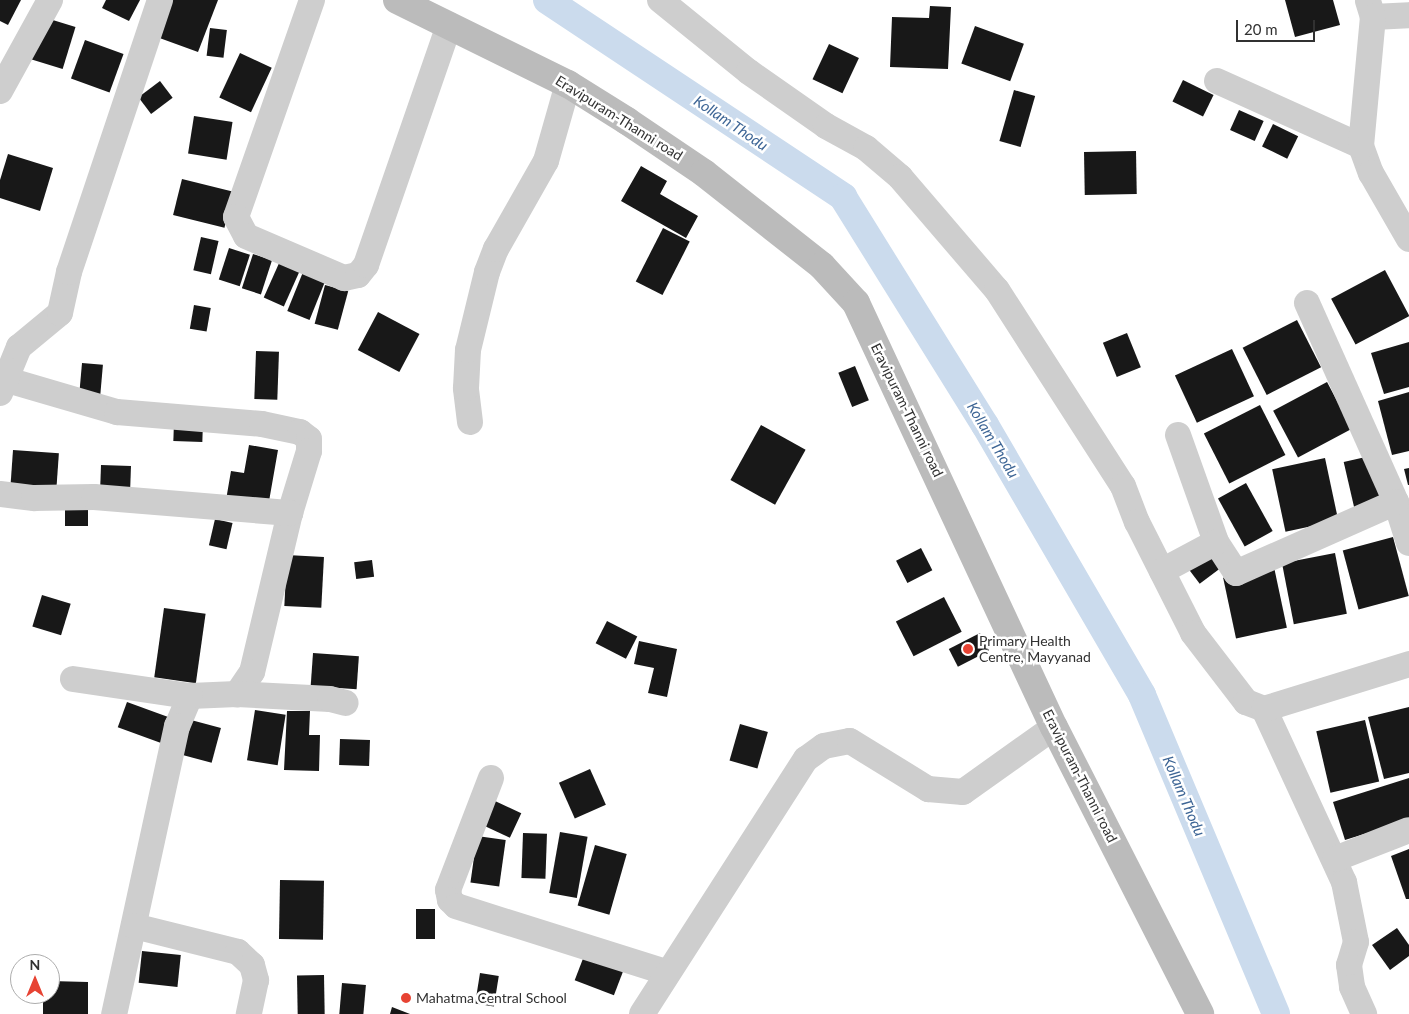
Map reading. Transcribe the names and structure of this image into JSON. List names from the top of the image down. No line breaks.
{"streets":{"main road":["Eravipuram-Thanni road"]},"water":["Kollam Thodu"],"places":["Primary Health Centre, Mayyanad","Mahatma Central School"],"scale_bar":"20 m","north":"top"}
